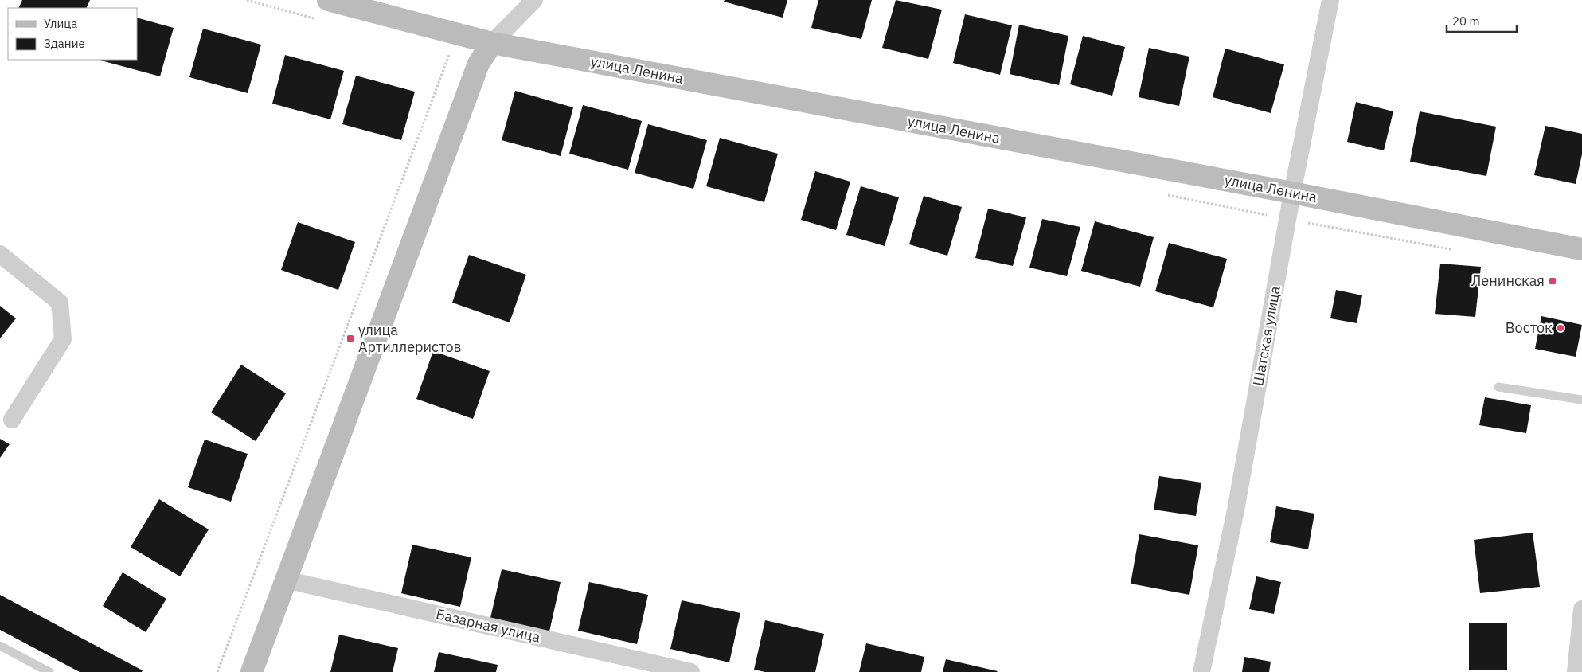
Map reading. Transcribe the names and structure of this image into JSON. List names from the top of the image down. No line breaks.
{"streets":{"main road":["улица Ленина"],"street":["Шатская улица","Базарная улица"]},"crossings":[["улица Ленина","Шатская улица"]],"places":{"transit":["Ленинская","улица Артиллеристов"],"other":["Восток"]},"legend":["Улица","Здание"],"scale_bar":"20 m"}
